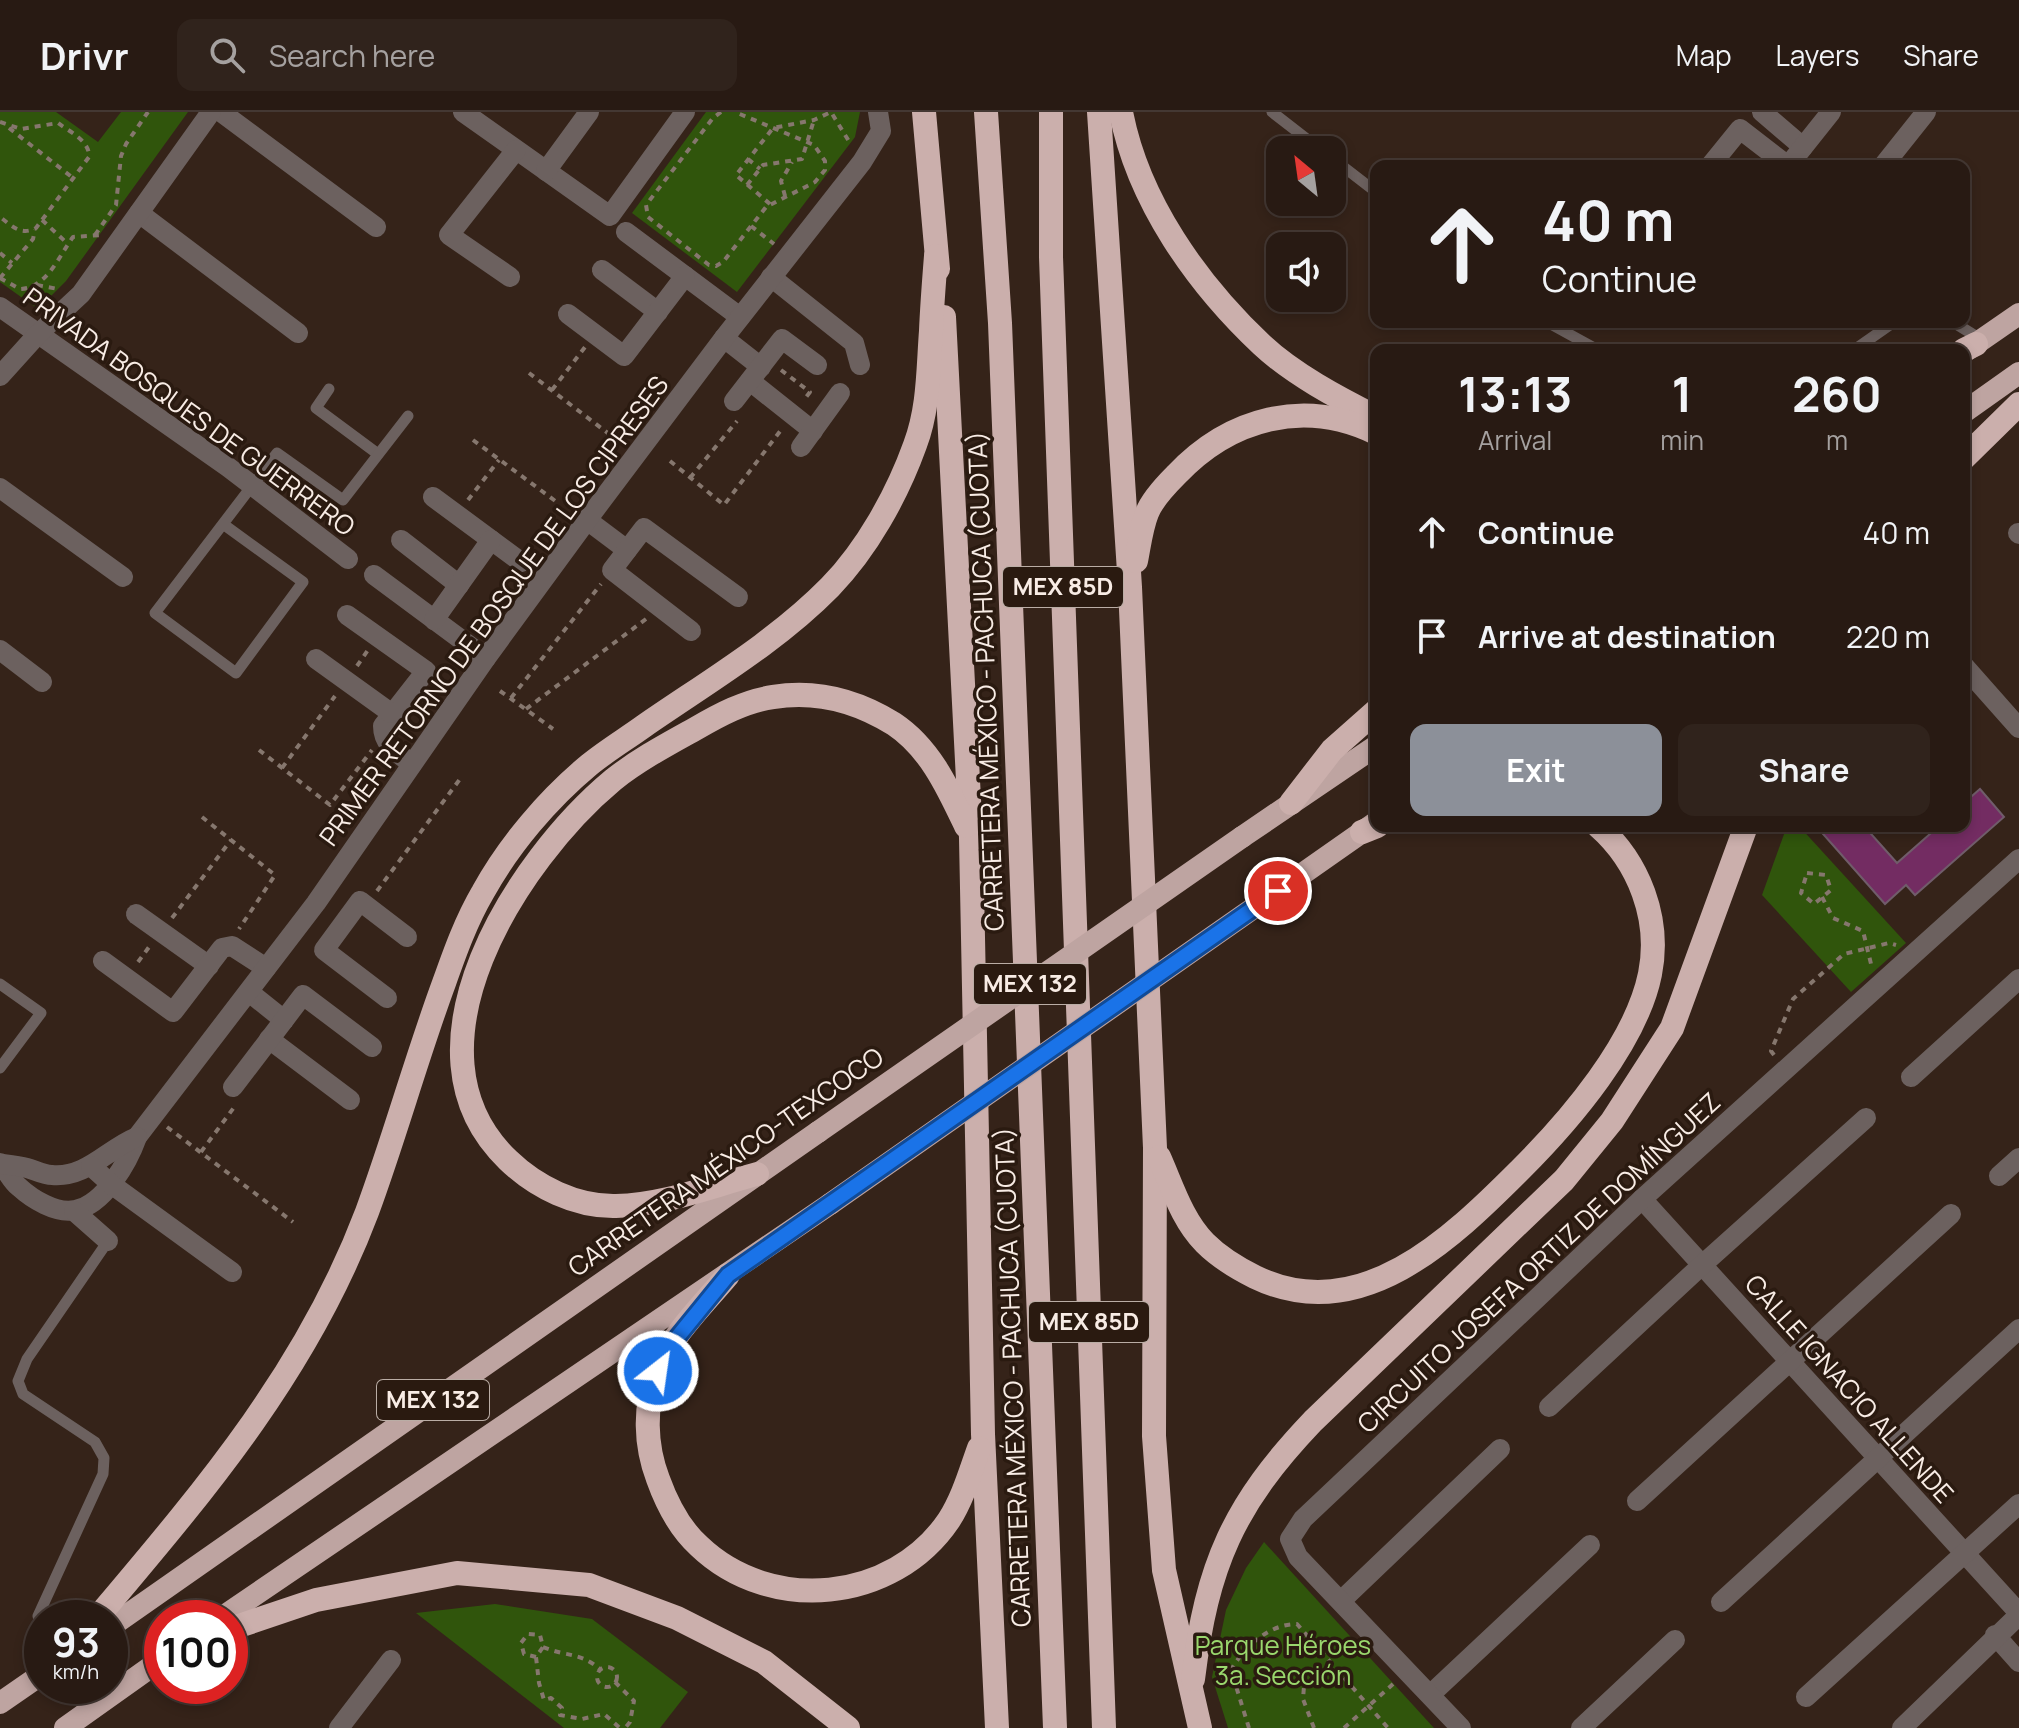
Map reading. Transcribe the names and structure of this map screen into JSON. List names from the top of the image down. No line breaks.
{"streets":{"highway":["MEX 85D","CARRETERA MÉXICO - PACHUCA (CUOTA)","MEX 132","CARRETERA MÉXICO-TEXCOCO"],"street":["PRIVADA BOSQUES DE GUERRERO","PRIMER RETORNO DE BOSQUE DE LOS CIPRESES","CIRCUITO JOSEFA ORTIZ DE DOMÍNGUEZ","CALLE IGNACIO ALLENDE"]},"crossings":[["CIRCUITO JOSEFA ORTIZ DE DOMÍNGUEZ","CALLE IGNACIO ALLENDE"]],"parks":["Parque Héroes 3a. Sección"],"north":"top left","page":{"header":"Drivr","search":"Search here","nav":["Map","Layers","Share"],"turn":["40 m","Continue"],"eta":["13:13","Arrival","1","min","260","m"],"list":[{"name":"Continue","value":"40 m"},{"name":"Arrive at destination","value":"220 m"}],"buttons":["Exit","Share"],"speed":"93 km/h","limit":"100"}}
